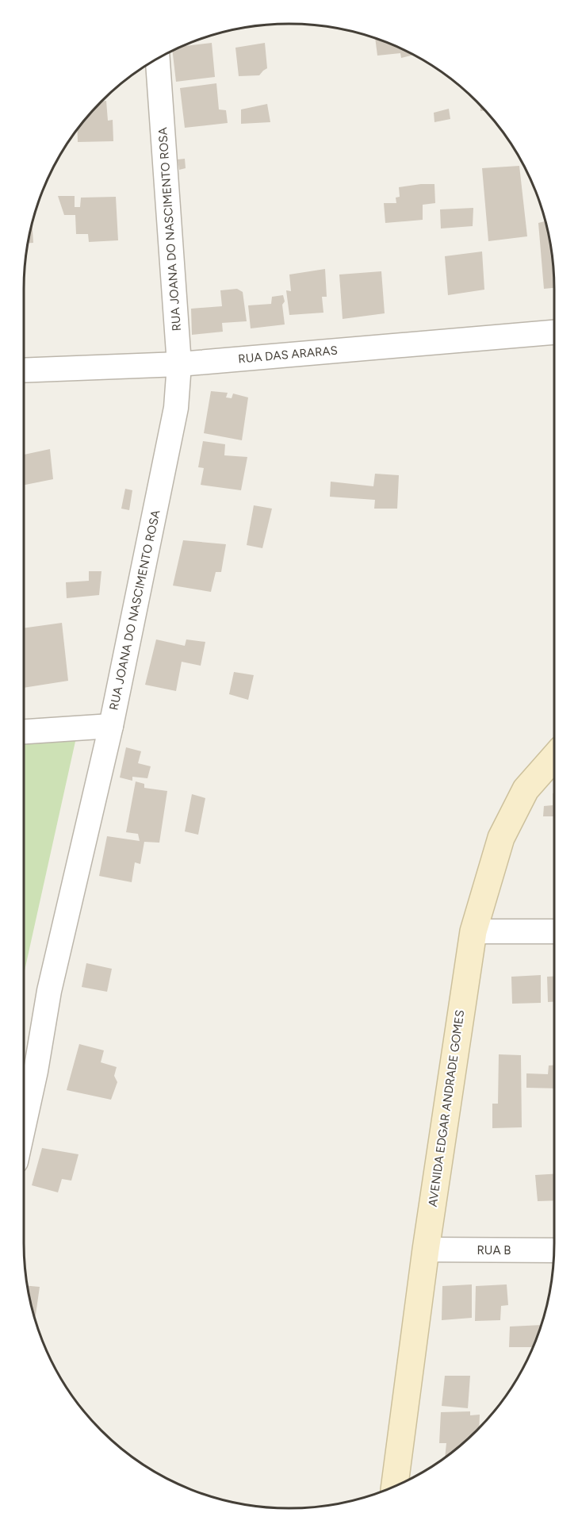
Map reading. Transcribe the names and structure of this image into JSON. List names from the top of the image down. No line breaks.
{"streets":{"main road":["AVENIDA EDGAR ANDRADE GOMES"],"street":["RUA JOANA DO NASCIMENTO ROSA","RUA DAS ARARAS","RUA B"]},"crossings":[["RUA JOANA DO NASCIMENTO ROSA","RUA DAS ARARAS"],["AVENIDA EDGAR ANDRADE GOMES","RUA B"]]}
